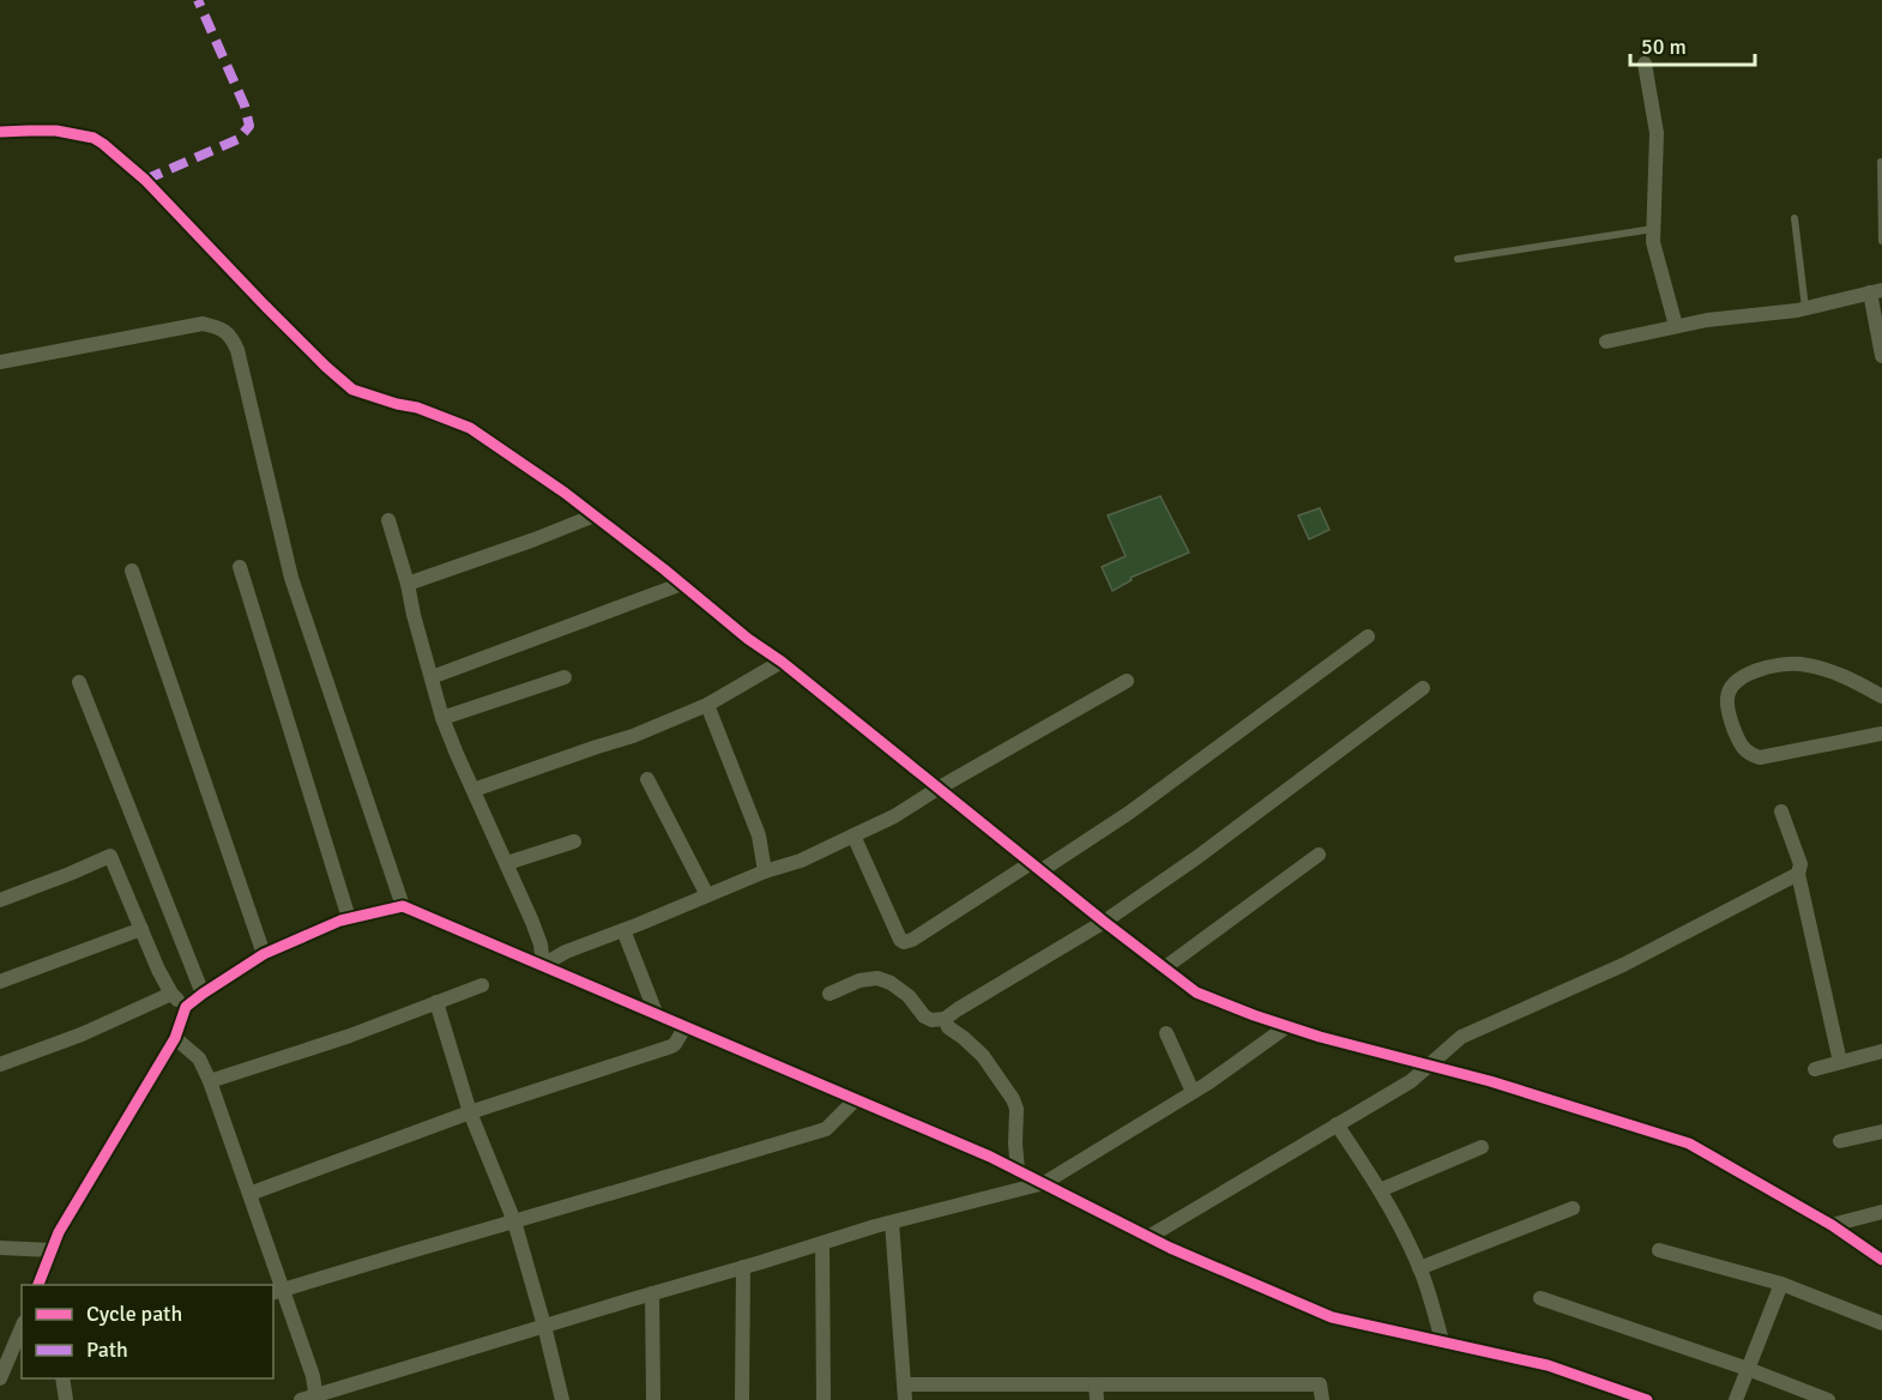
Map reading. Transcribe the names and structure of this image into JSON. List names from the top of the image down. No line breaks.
{"legend":["Cycle path","Path"],"scale_bar":"50 m"}
